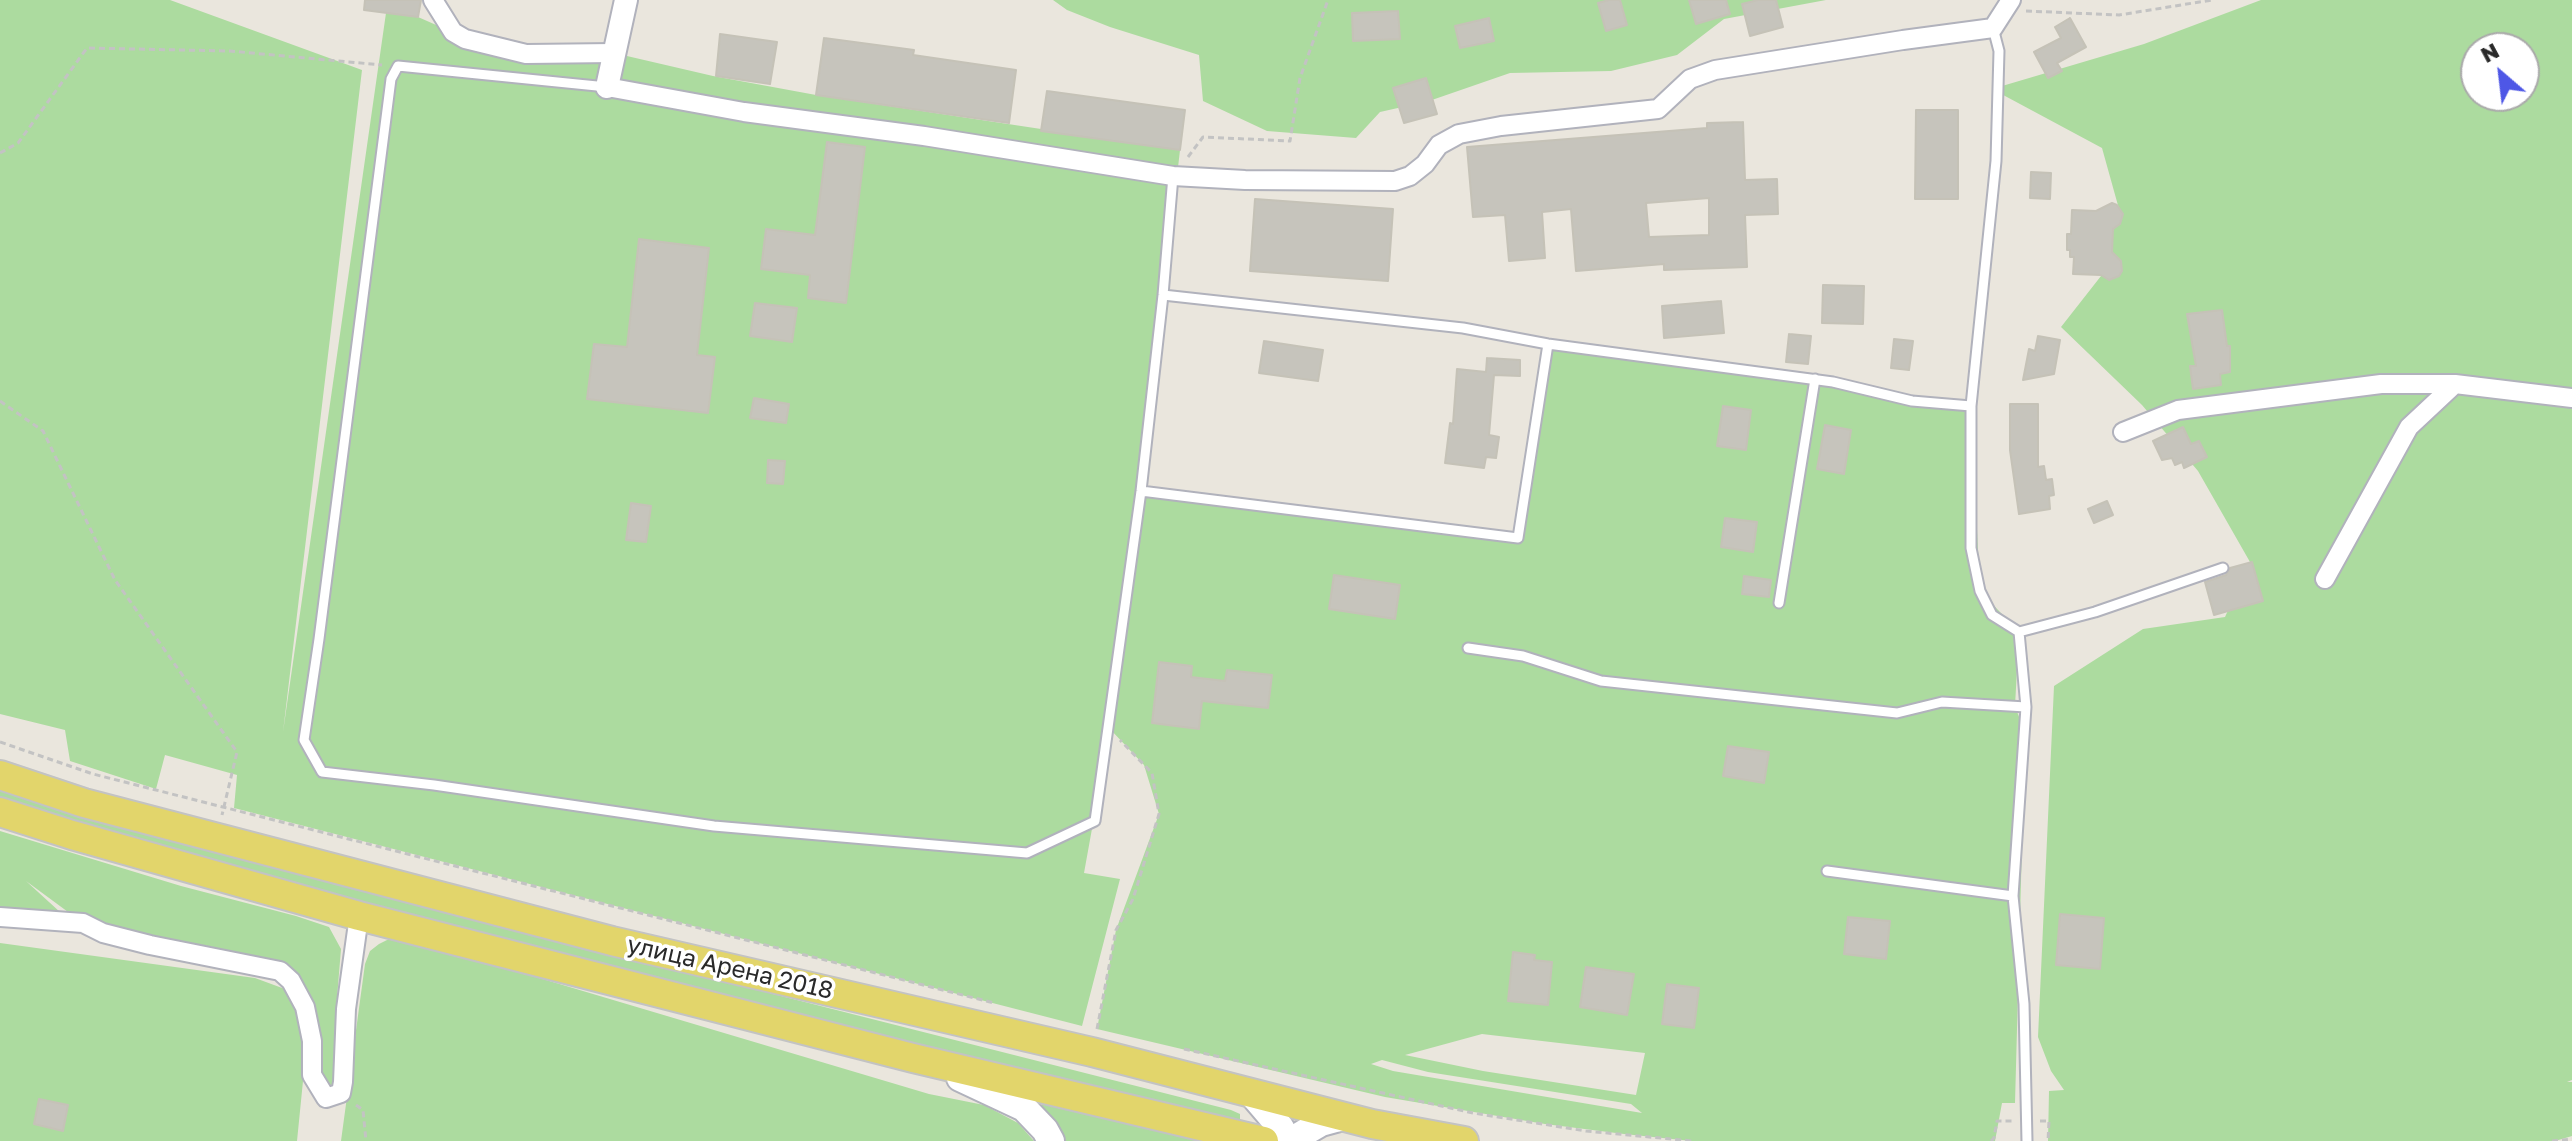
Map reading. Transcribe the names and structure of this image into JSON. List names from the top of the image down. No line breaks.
{"streets":{"main road":["улица Арена 2018"]},"north":"top left"}
